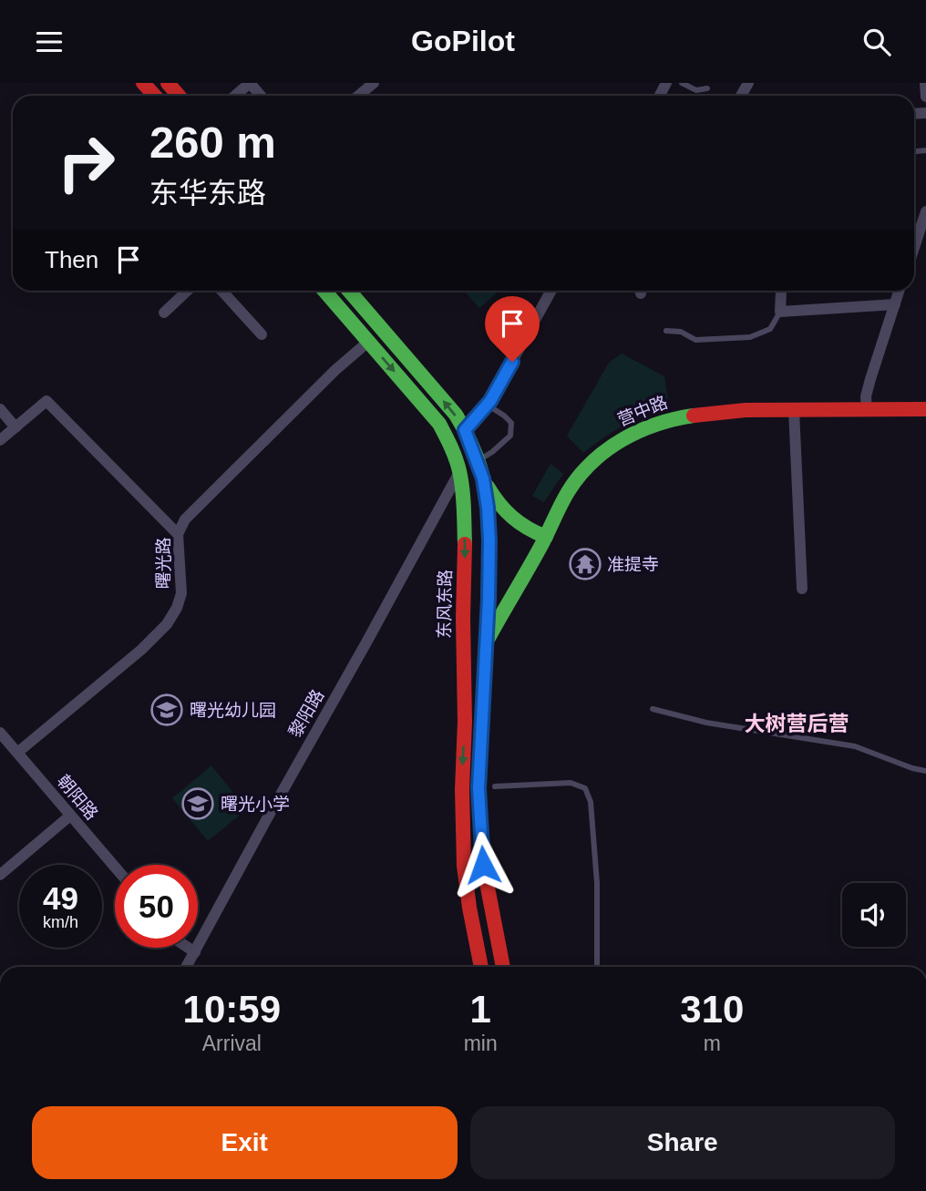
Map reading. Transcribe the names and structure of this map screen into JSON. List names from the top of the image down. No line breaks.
{"streets":{"main road":["营中路","东风东路"],"street":["曙光路","黎阳路","朝阳路"]},"crossings":[["曙光路","东风东路"],["曙光路","朝阳路"],["东风东路","黎阳路"]],"districts":["大树营后营"],"places":{"temple":["准提寺"],"school or university":["曙光幼儿园","曙光小学"]},"page":{"header":"GoPilot","turn":["260 m","东华东路"],"then":"Then","speed":"49 km/h","limit":"50","eta":["10:59","Arrival","1","min","310","m"],"buttons":["Exit","Share"]}}
